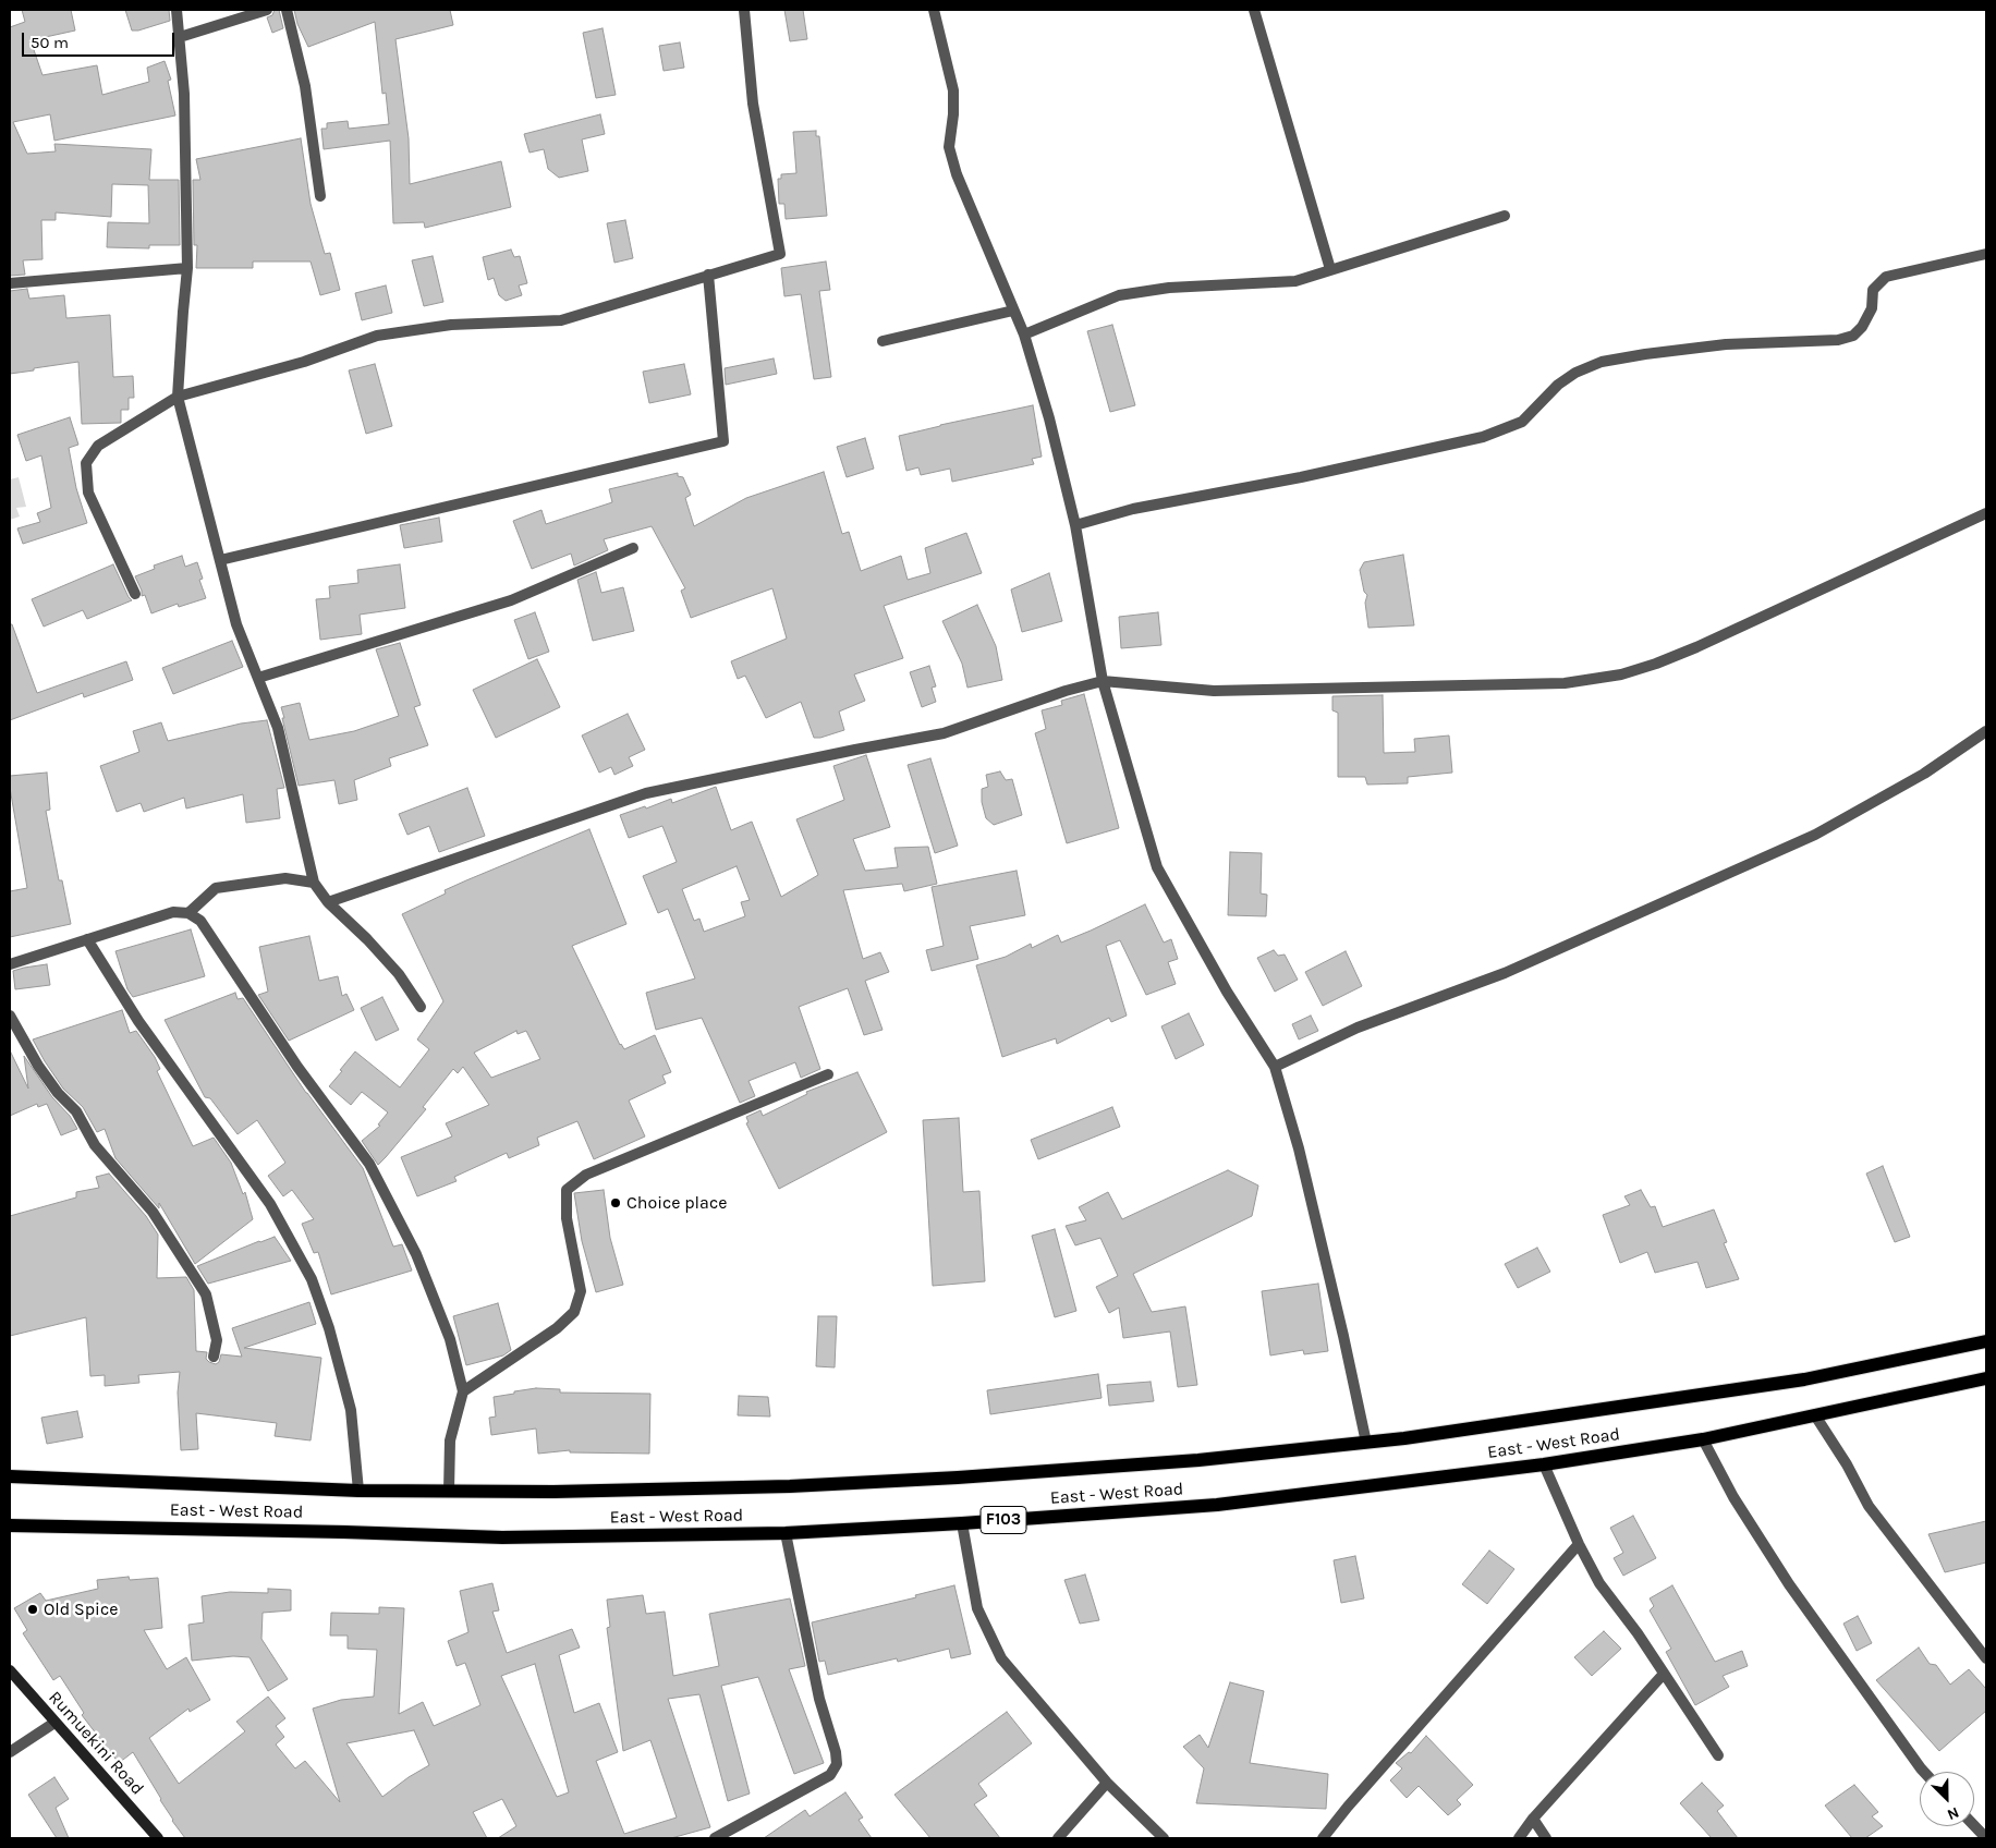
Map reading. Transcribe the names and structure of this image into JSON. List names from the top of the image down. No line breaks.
{"streets":{"main road":["East - West Road","F103"],"street":["Rumuekini Road"]},"places":["Choice place","Old Spice"],"scale_bar":"50 m","north":"bottom right"}
